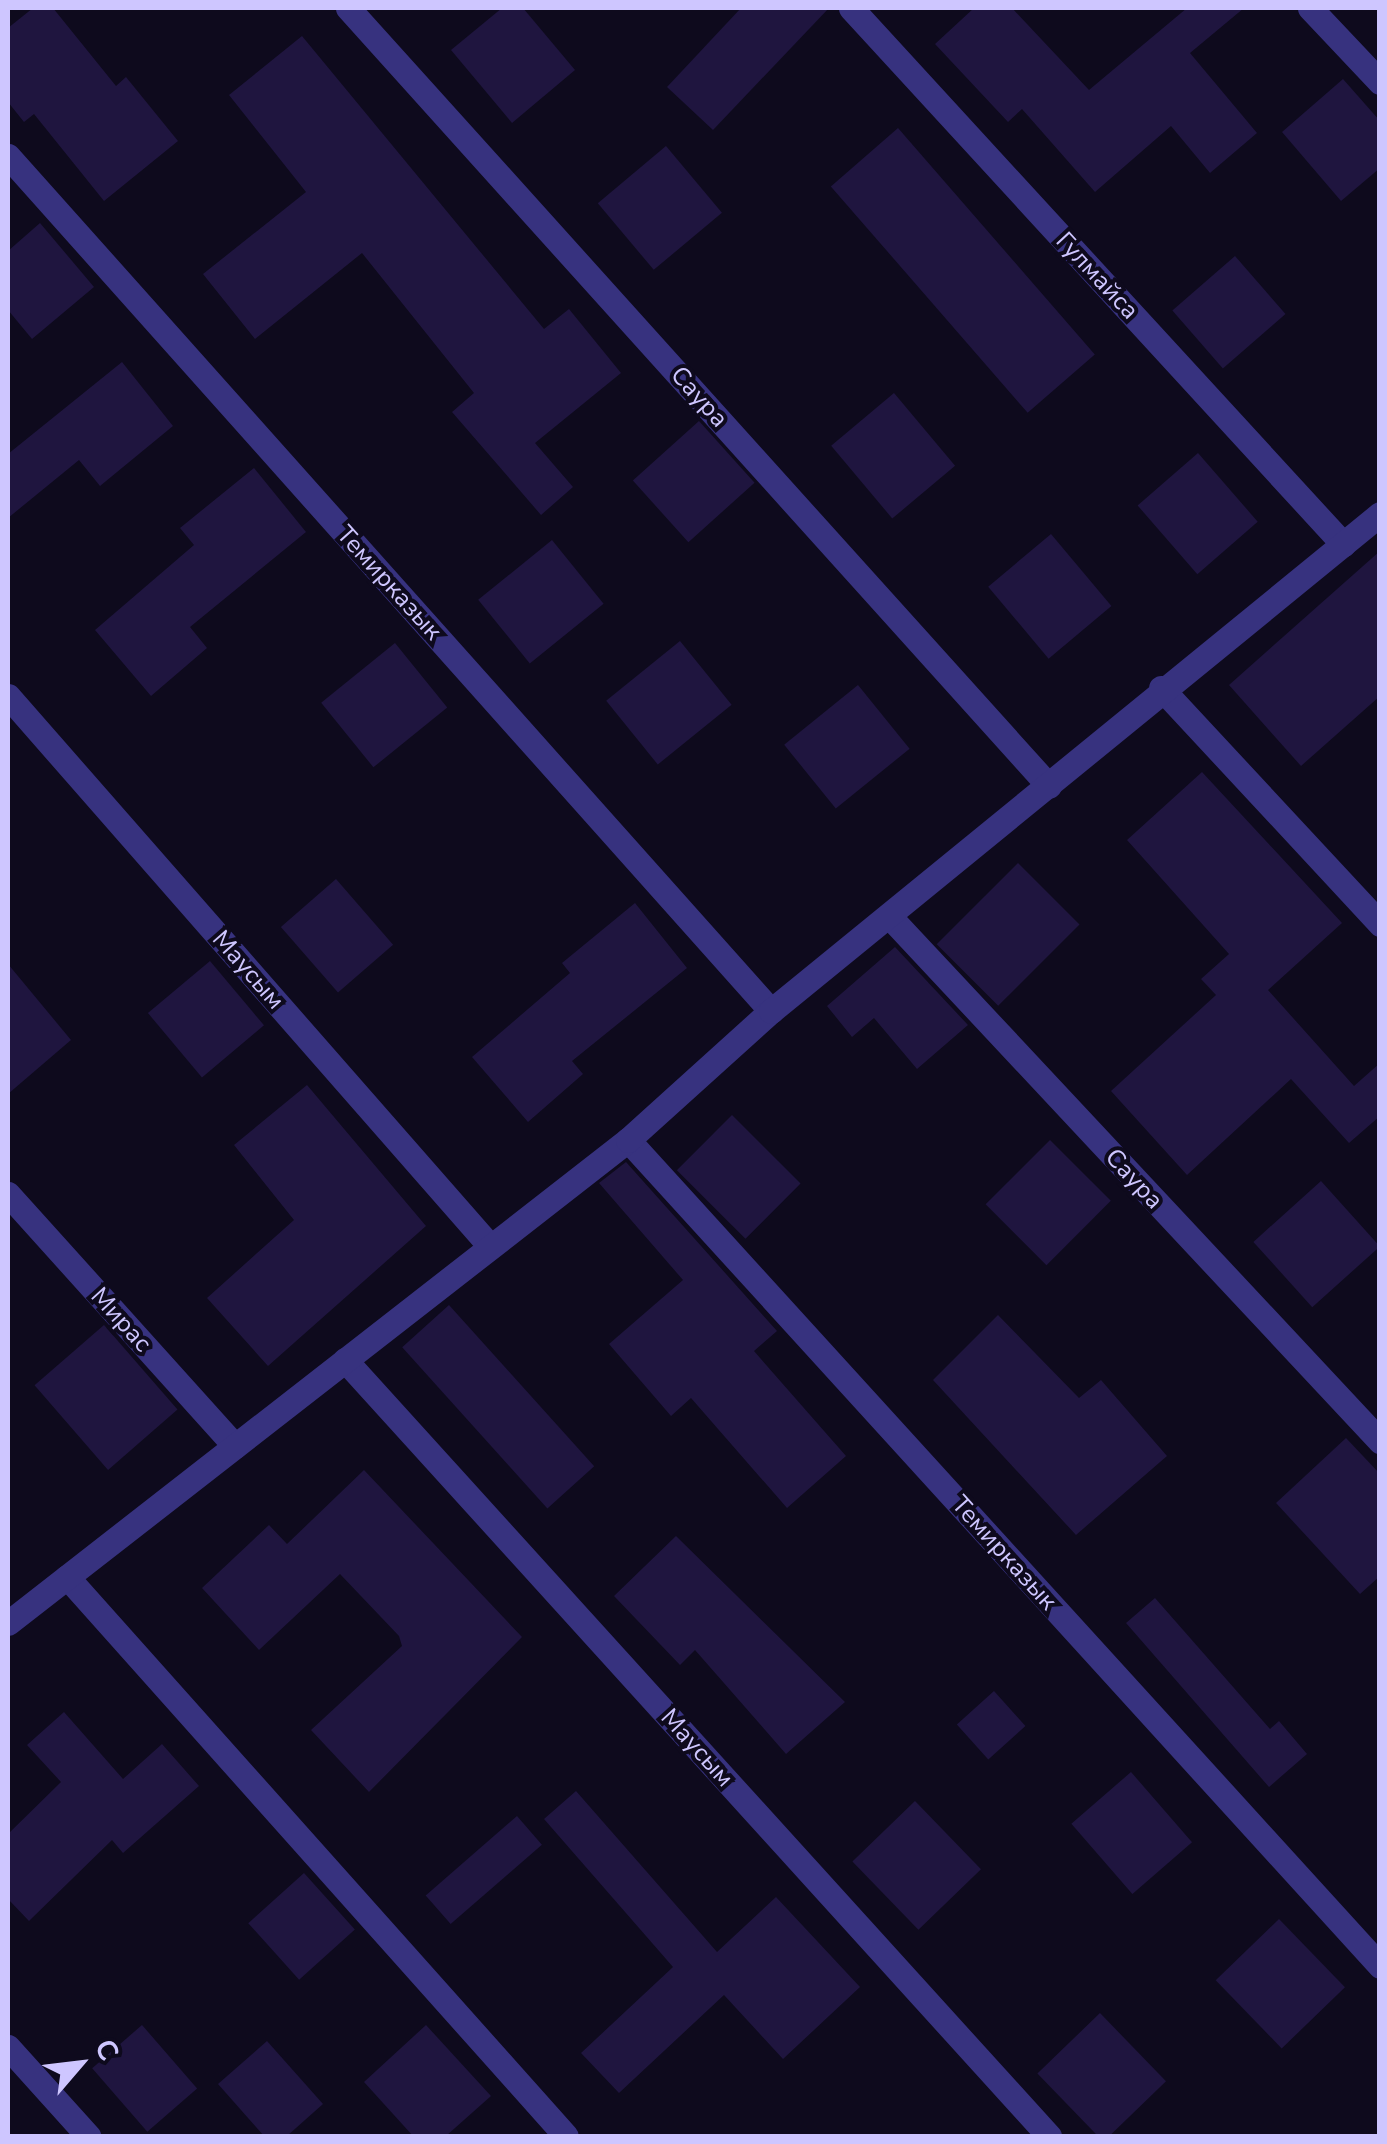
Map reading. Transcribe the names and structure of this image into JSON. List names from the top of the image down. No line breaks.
{"streets":{"street":["Гулмайса","Саура","Темирказык","Маусым","Мирас"]},"north":"top right"}
